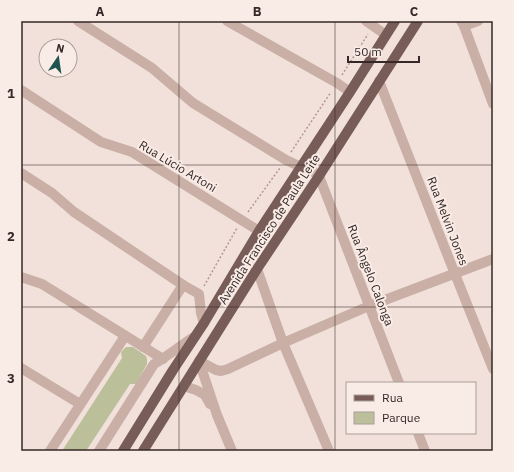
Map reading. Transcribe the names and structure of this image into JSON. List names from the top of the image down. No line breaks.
{"streets":{"main road":["Avenida Francisco de Paula Leite"],"street":["Rua Lúcio Artoni","Rua Melvin Jones","Rua Ângelo Calonga"]},"crossings":[["Rua Lúcio Artoni","Avenida Francisco de Paula Leite"],["Rua Melvin Jones","Avenida Francisco de Paula Leite"],["Avenida Francisco de Paula Leite","Rua Ângelo Calonga"]],"legend":["Rua","Parque"],"scale_bar":"50 m","north":"top","grid":{"columns":["A","B","C"],"rows":["1","2","3"]}}
